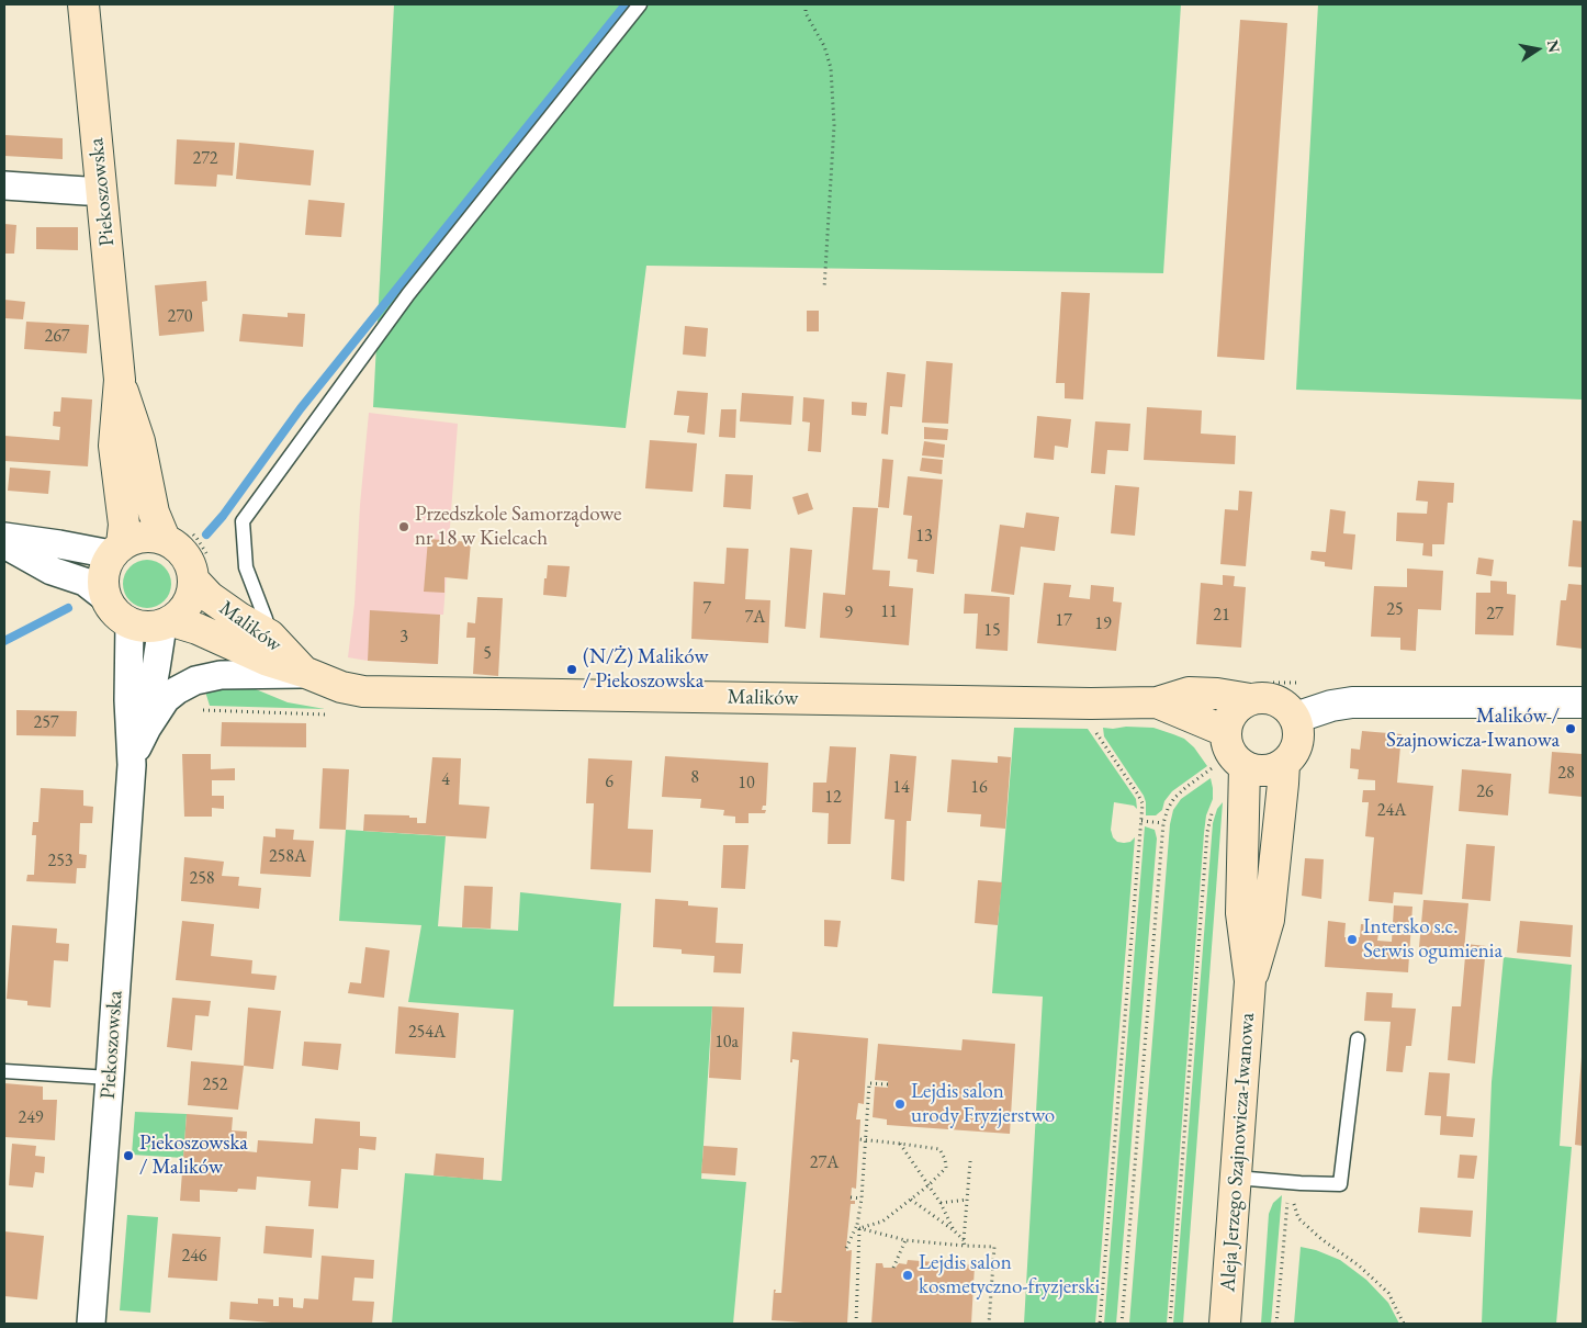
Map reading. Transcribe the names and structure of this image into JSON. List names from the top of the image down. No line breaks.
{"streets":{"main road":["Piekoszowska","Malików","Aleja Jerzego Szajnowicza-Iwanowa"]},"crossings":[["Piekoszowska","Malików"],["Malików","Aleja Jerzego Szajnowicza-Iwanowa"]],"places":["Przedszkole Samorządowe nr 18 w Kielcach","(N/Ż) Malików / Piekoszowska","Malików / Szajnowicza-Iwanowa","Intersko s.c. Serwis ogumienia","Lejdis salon urody Fryzjerstwo","Piekoszowska / Malików","Lejdis salon kosmetyczno-fryzjerski"],"house_numbers":["272","270","267","13","7","25","11","9","27","21","7A","17","19","15","3","5","257","28","8","4","6","10","14","16","26","12","24A","258A","253","258","254A","10a","252","249","27A","246"],"north":"right"}
